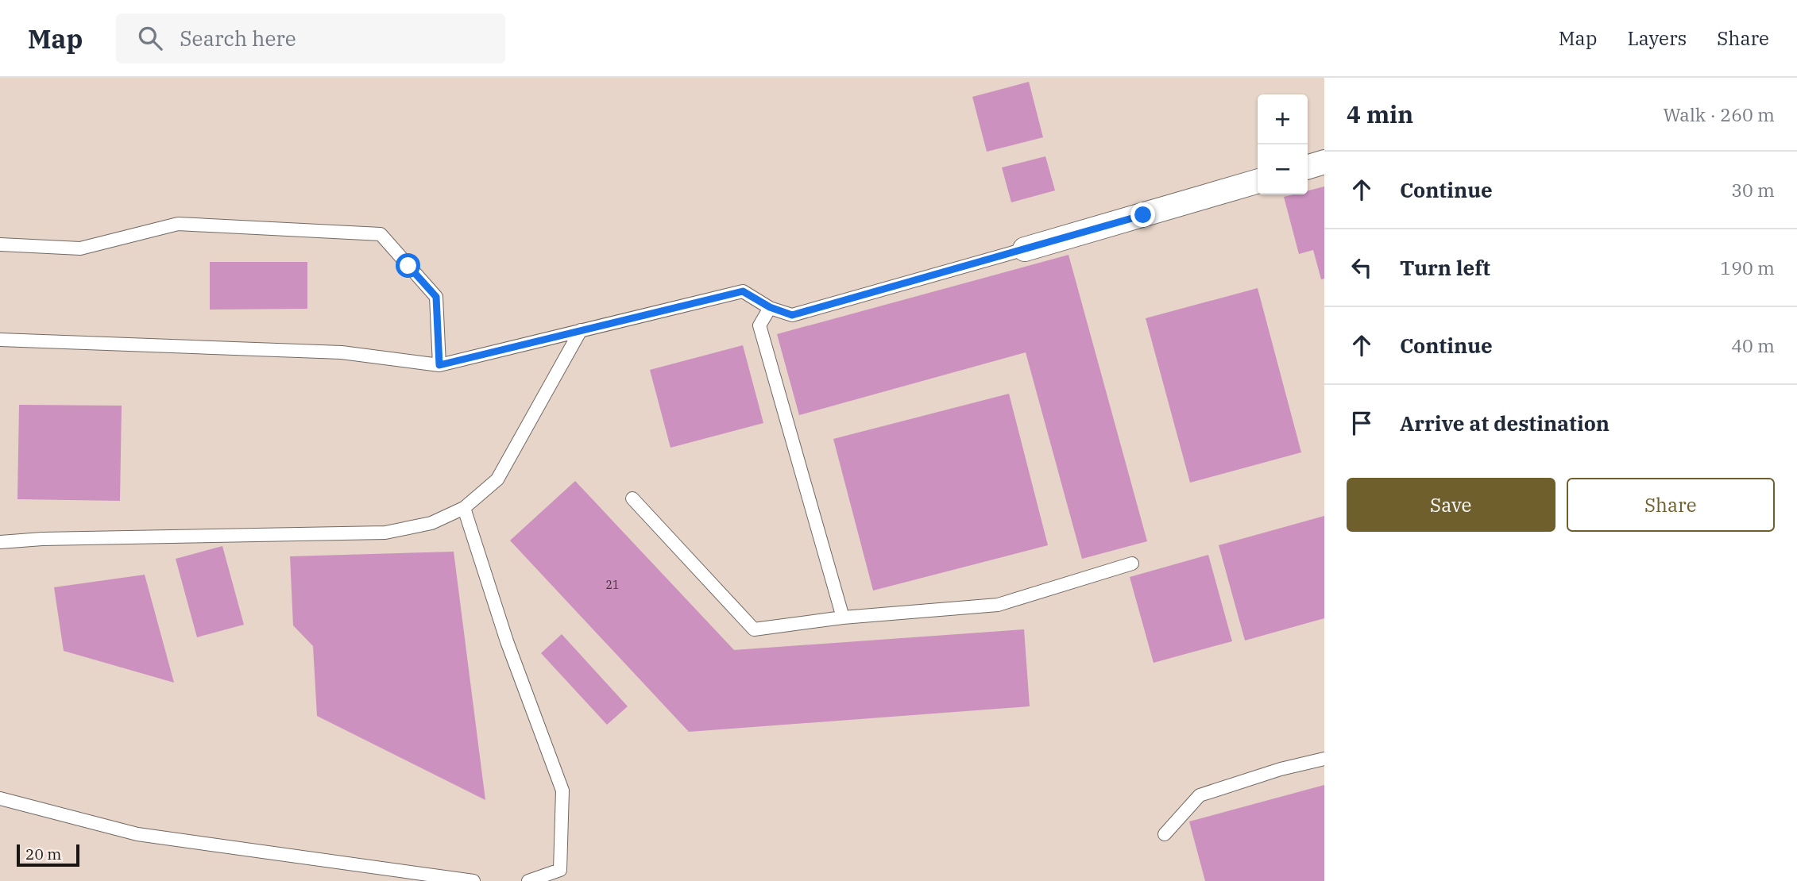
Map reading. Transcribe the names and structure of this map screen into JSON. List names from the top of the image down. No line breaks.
{"house_numbers":["21"],"scale_bar":"20 m","page":{"header":"Map","search":"Search here","nav":["Map","Layers","Share"],"heading":["4 min","Walk · 260 m"],"map_buttons":["+","−"],"list":[["Continue","30 m"],["Turn left","190 m"],["Continue","40 m"],"Arrive at destination"],"buttons":["Save","Share"],"scale":"20 m"}}
